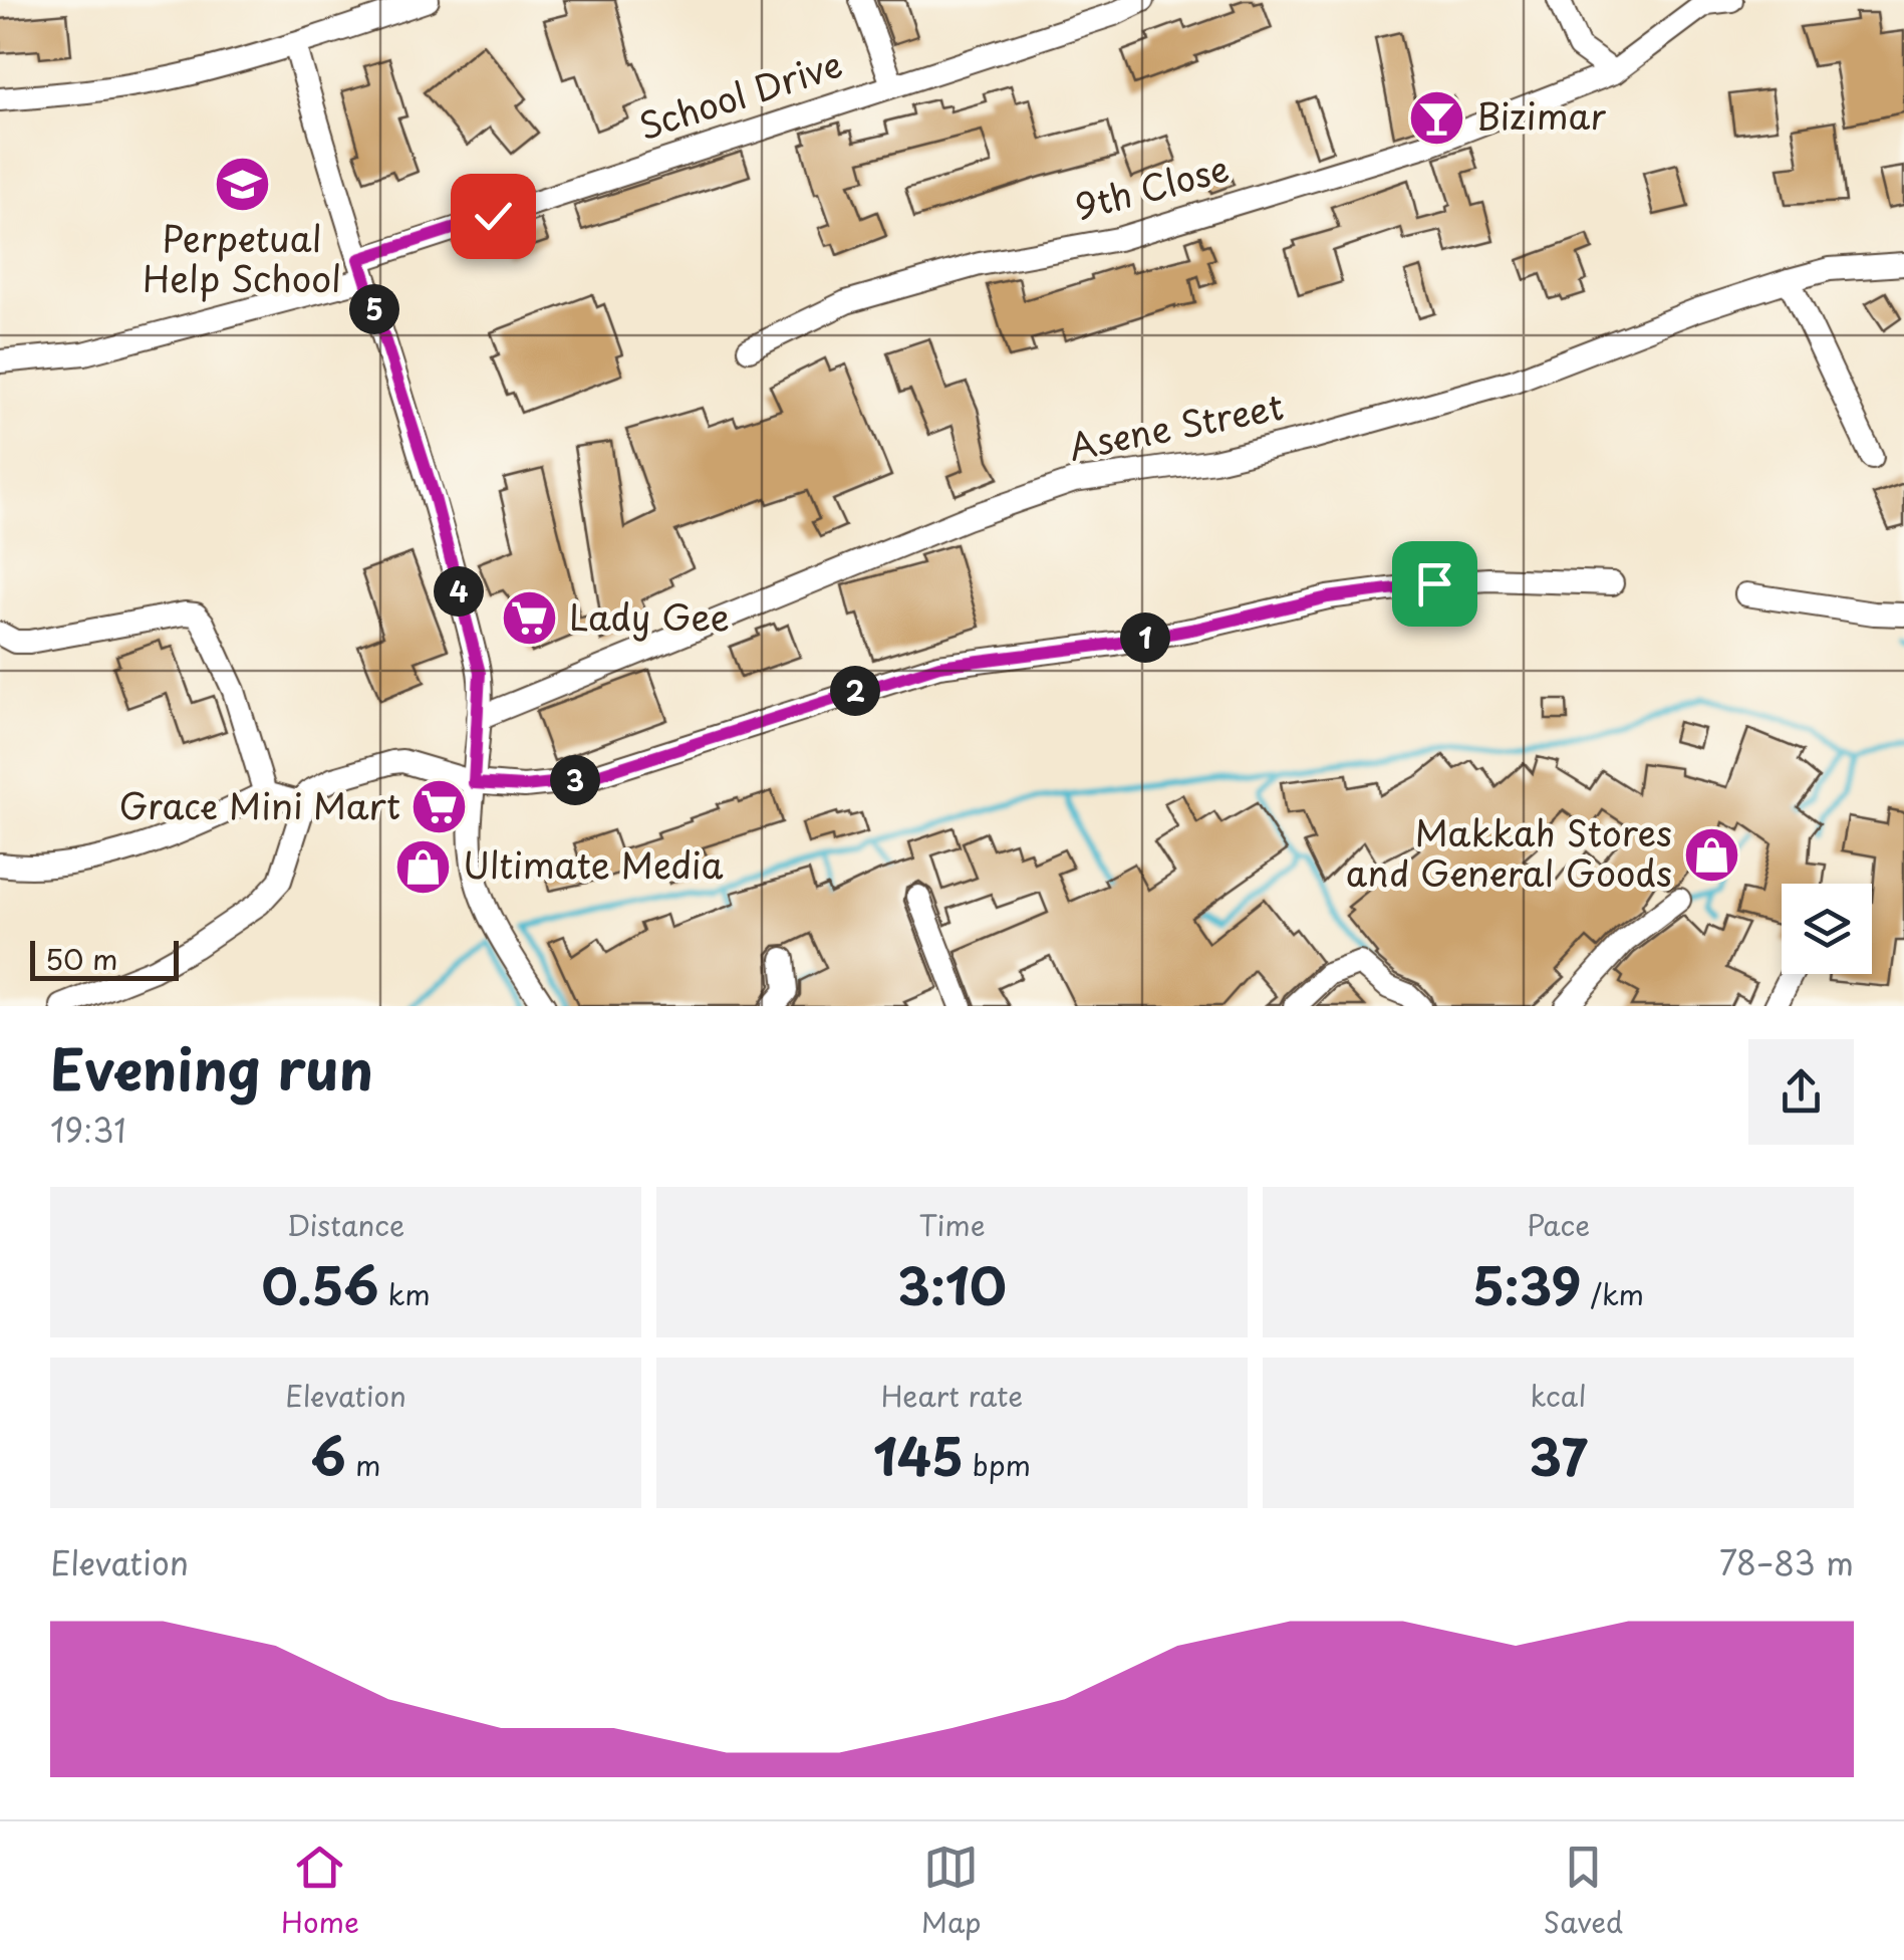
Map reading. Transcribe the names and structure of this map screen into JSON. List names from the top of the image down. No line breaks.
{"streets":{"street":["School Drive","9th Close","Asene Street"]},"places":{"bar":["Bizimar"],"school or university":["Perpetual Help School"],"supermarket":["Lady Gee","Grace Mini Mart"],"shop":["Makkah Stores and General Goods","Ultimate Media"]},"scale_bar":"50 m","page":{"pins":["5","4","1","2","3"],"scale":"50 m","heading":["Evening run","19:31"],"stats":[["Distance","0.56 km"],["Time","3:10"],["Pace","5:39 /km"],["Elevation","6 m"],["Heart rate","145 bpm"],["kcal","37"]],"chart":["Elevation","78–83 m"],"tabs":["Home","Map","Saved"]}}
